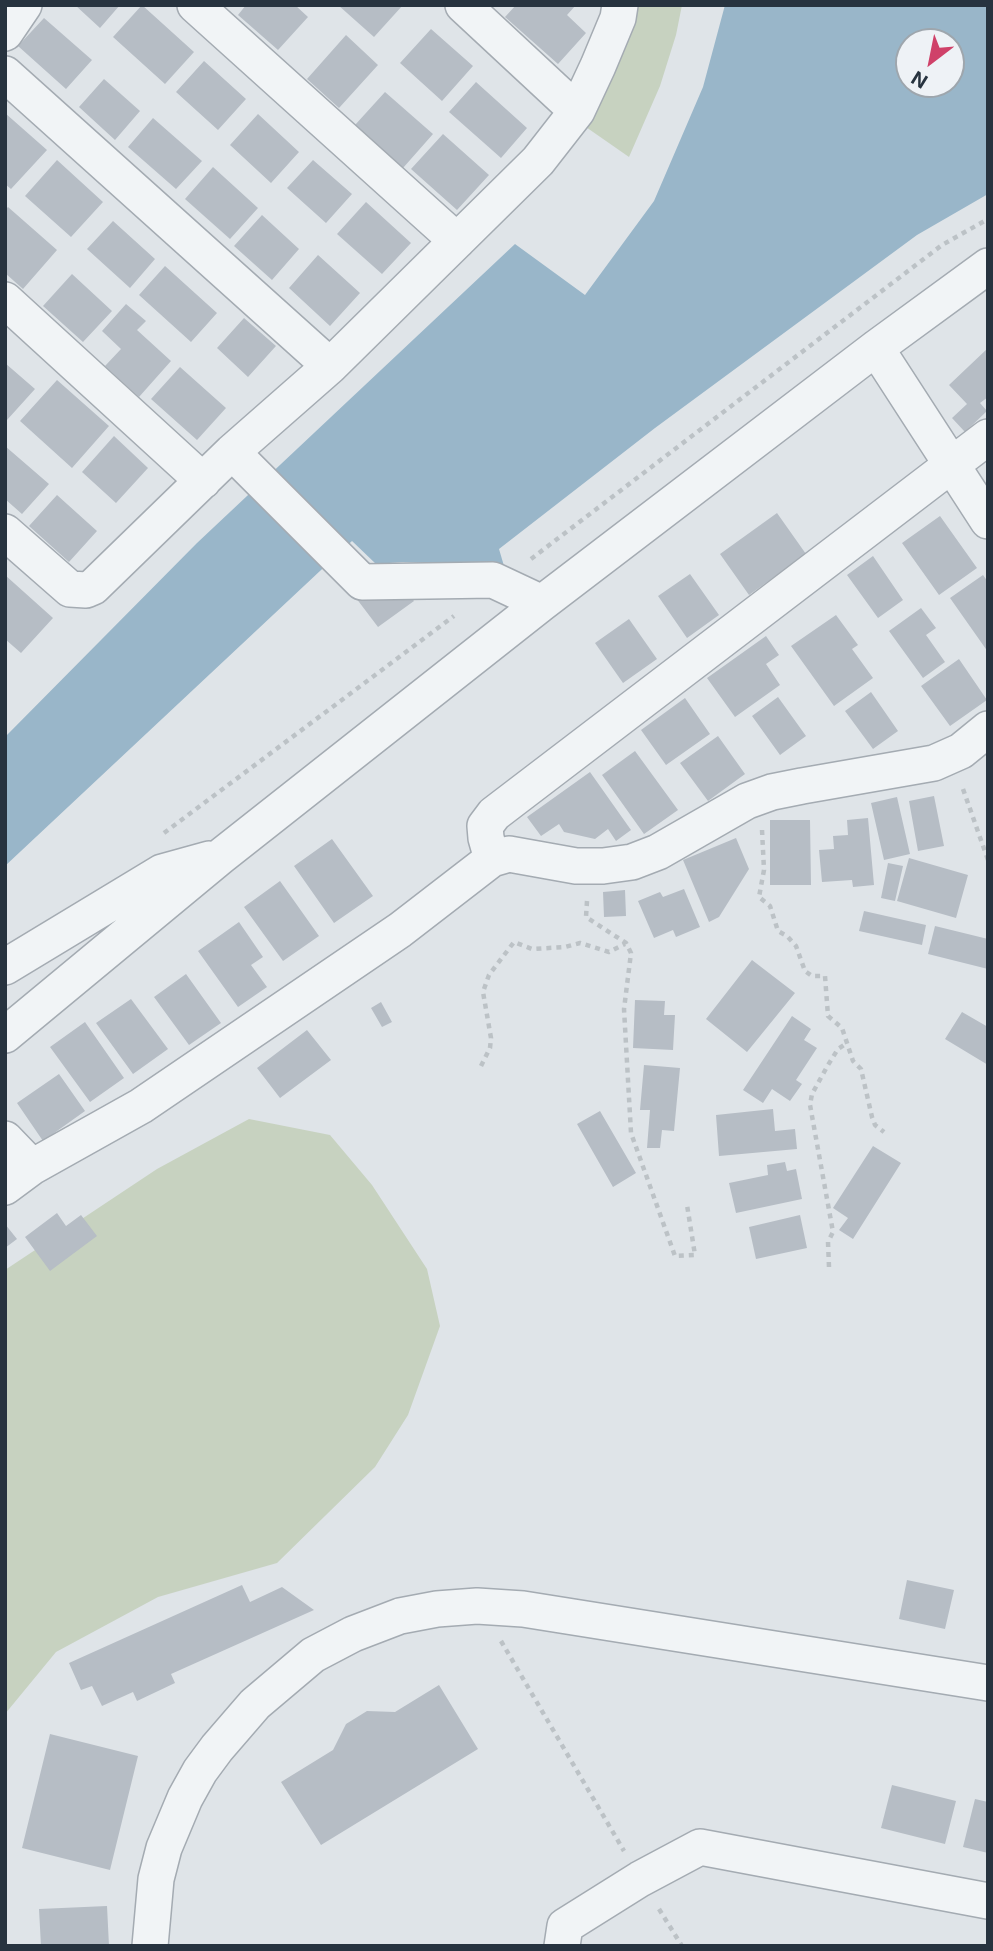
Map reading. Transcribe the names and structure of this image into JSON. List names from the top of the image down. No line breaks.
{"north":"bottom left"}
